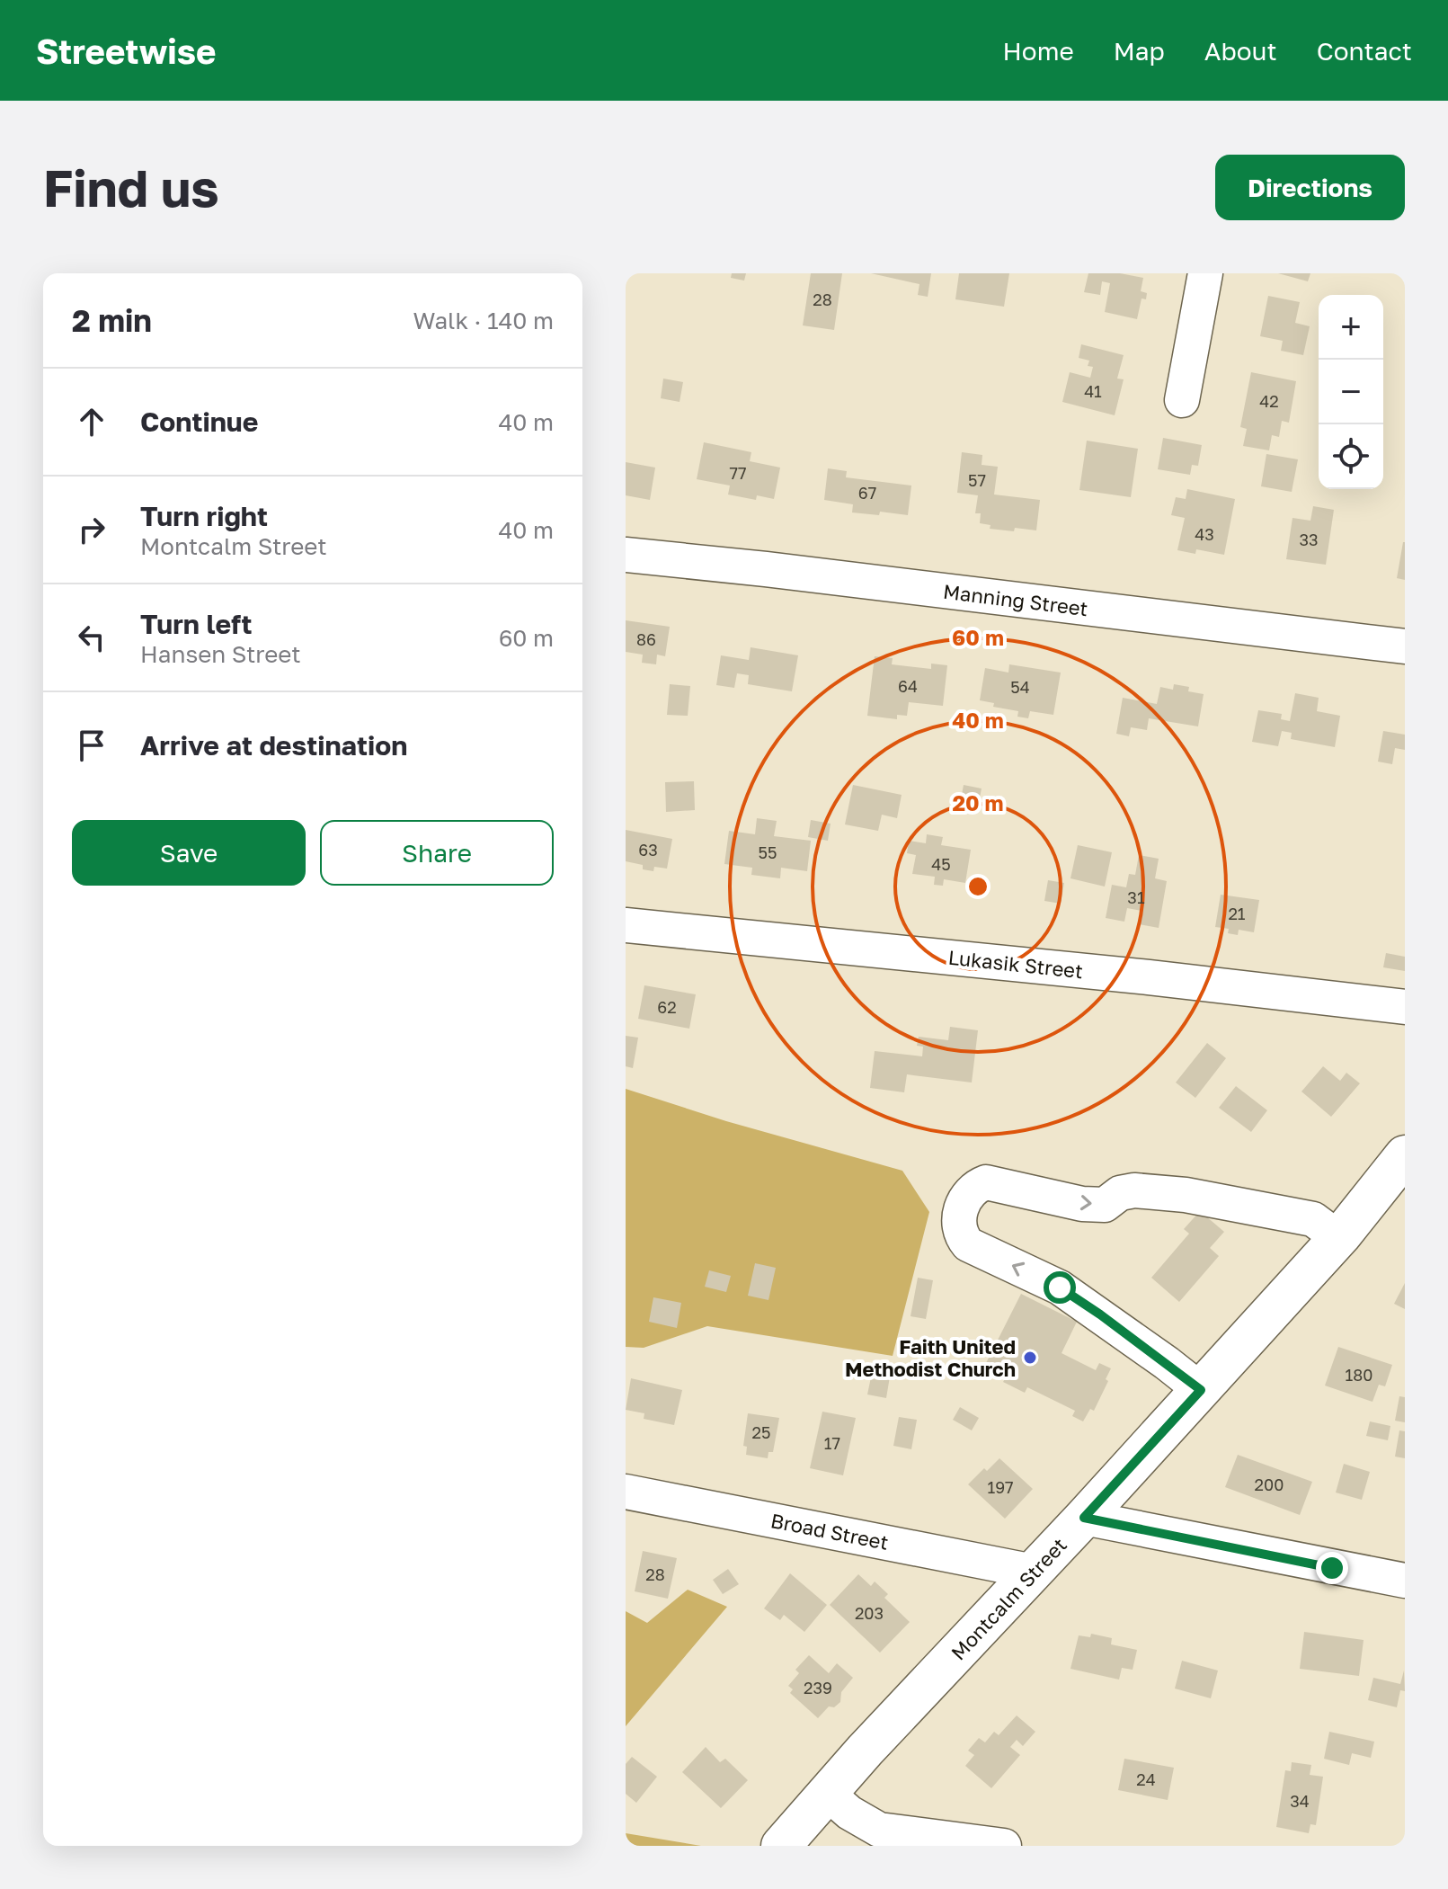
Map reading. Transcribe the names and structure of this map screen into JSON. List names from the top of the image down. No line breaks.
{"streets":{"main road":["Montcalm Street"],"street":["Manning Street","Lukasik Street","Broad Street"]},"crossings":[["Broad Street","Montcalm Street"]],"places":["Faith United Methodist Church"],"house_numbers":["28","41","42","77","57","67","43","33","86","64","54","63","55","45","31","21","62","180","25","17","200","197","28","203","239","24","34"],"page":{"header":"Streetwise","nav":["Home","Map","About","Contact"],"buttons":["Directions",["Save","Share"]],"title":"Find us","heading":["2 min","Walk · 140 m"],"map_buttons":["+","−"],"list":[["Continue","40 m"],["Turn right","Montcalm Street","40 m"],["Turn left","Hansen Street","60 m"],"Arrive at destination"]},"rings":["60 m","40 m","20 m"]}
